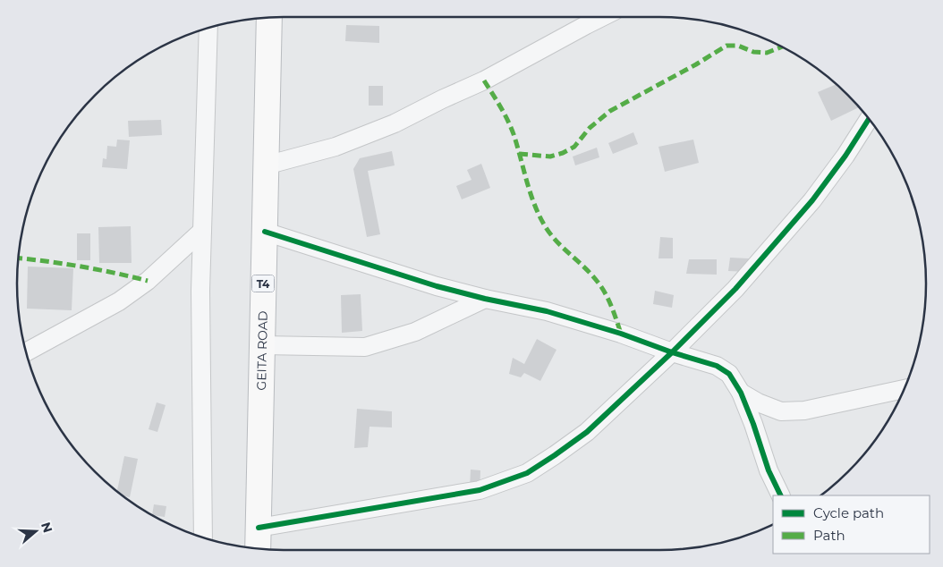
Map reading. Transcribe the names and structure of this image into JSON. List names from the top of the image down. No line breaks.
{"streets":{"highway":["T4","GEITA ROAD"]},"legend":["Cycle path","Path"],"north":"right"}
